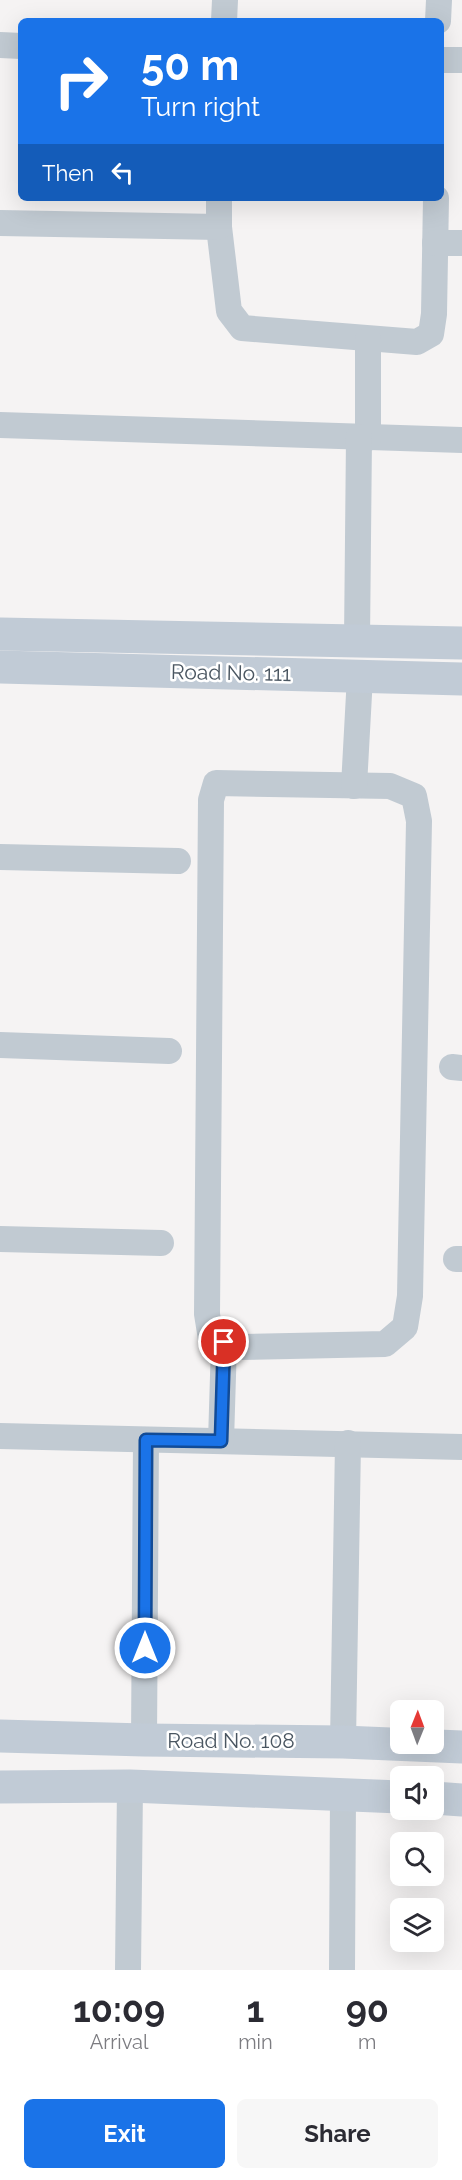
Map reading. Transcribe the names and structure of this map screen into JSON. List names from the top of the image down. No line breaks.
{"streets":{"street":["Road No. 111","Road No. 108"]},"north":"top","page":{"turn":["50 m","Turn right"],"then":"Then","eta":["10:09","Arrival","1","min","90","m"],"buttons":["Exit","Share"]}}
